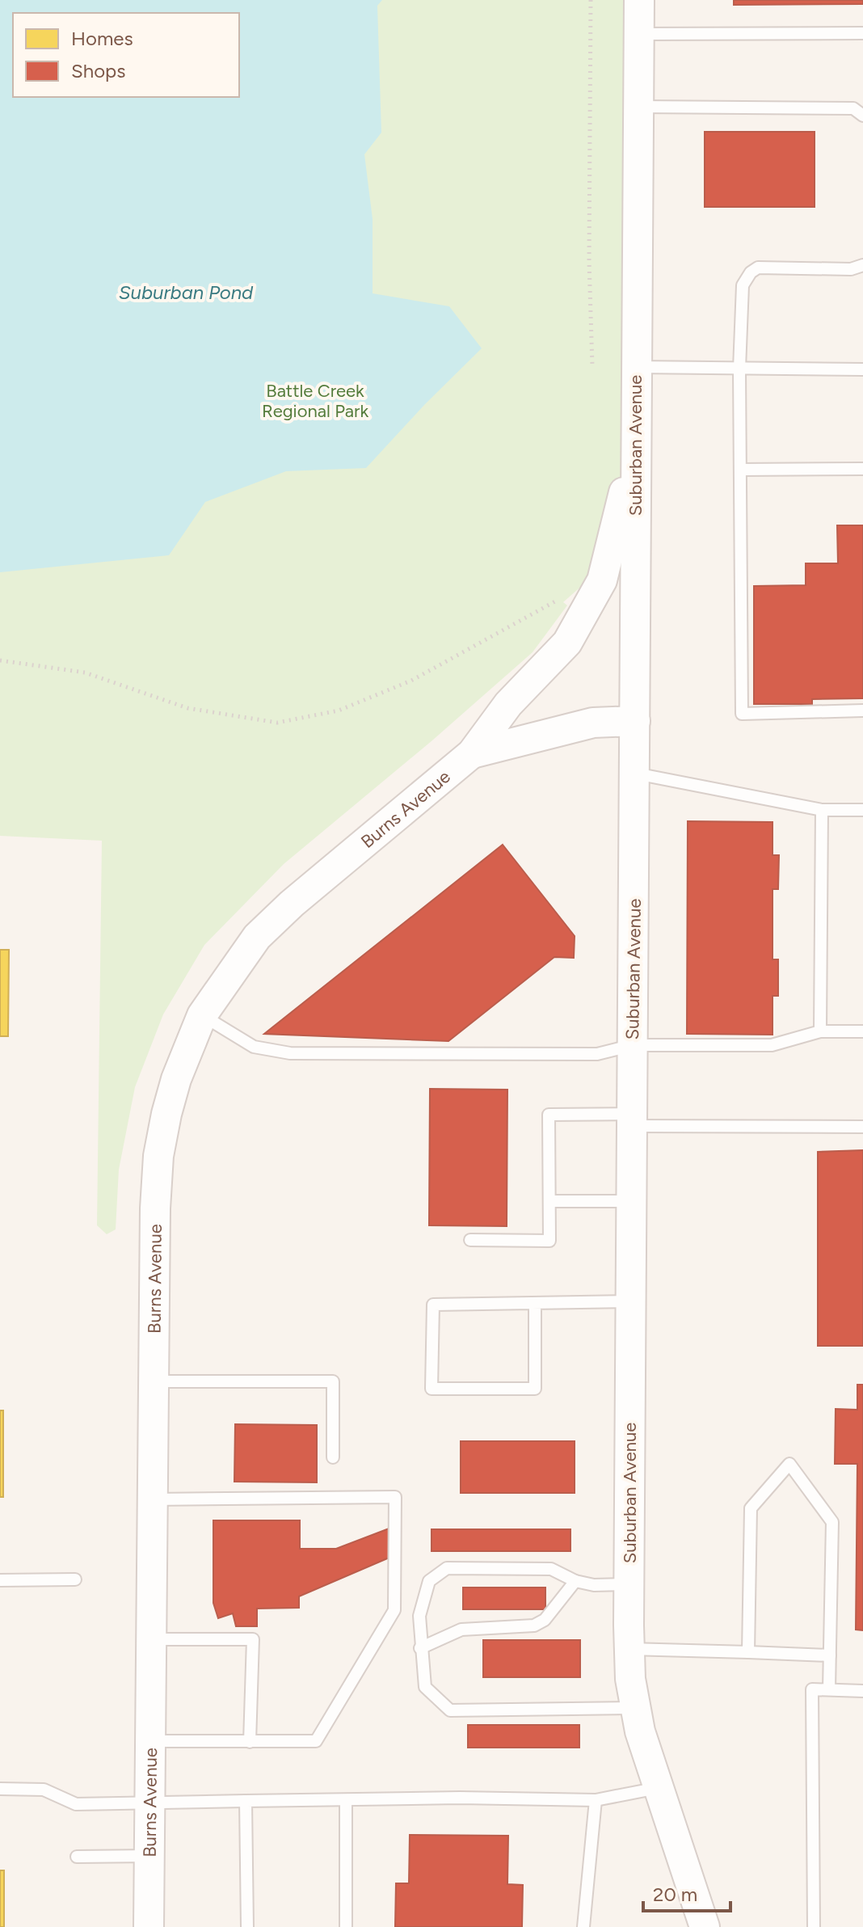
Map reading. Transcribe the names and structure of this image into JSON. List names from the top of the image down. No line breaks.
{"streets":{"street":["Suburban Avenue","Burns Avenue"]},"crossings":[["Suburban Avenue","Burns Avenue"]],"water":["Suburban Pond"],"parks":["Battle Creek Regional Park"],"legend":["Homes","Shops"],"scale_bar":"20 m"}
